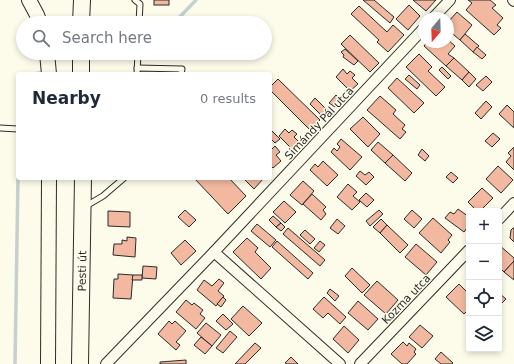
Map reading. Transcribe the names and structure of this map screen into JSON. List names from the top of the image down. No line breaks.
{"streets":{"main road":["Pesti út"],"street":["Simándy Pál utca","Kozma utca"]},"north":"bottom","page":{"search":"Search here","heading":["Nearby","0 results"],"map_buttons":["+","−"]}}
